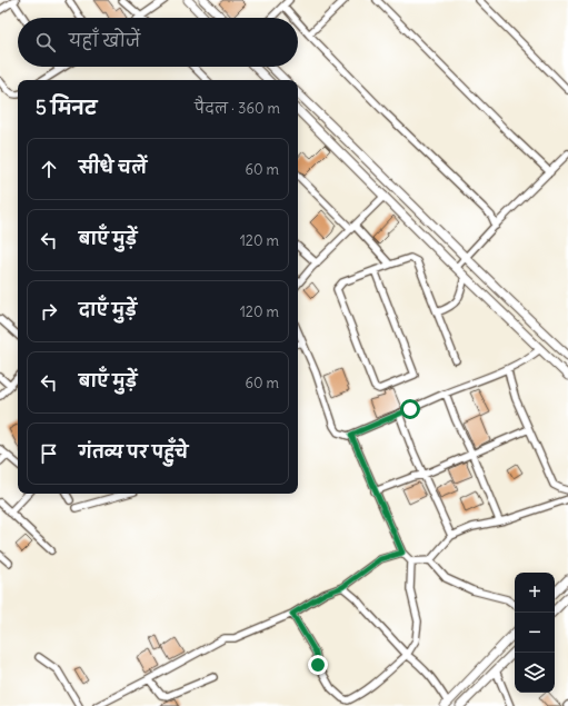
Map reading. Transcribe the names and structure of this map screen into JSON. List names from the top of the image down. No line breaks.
{"page":{"search":"यहाँ खोजें","heading":["5 मिनट","पैदल · 360 m"],"list":[["सीधे चलें","60 m"],["बाएँ मुड़ें","120 m"],["दाएँ मुड़ें","120 m"],["बाएँ मुड़ें","60 m"],"गंतव्य पर पहुँचे"],"map_buttons":["+","−"]}}
